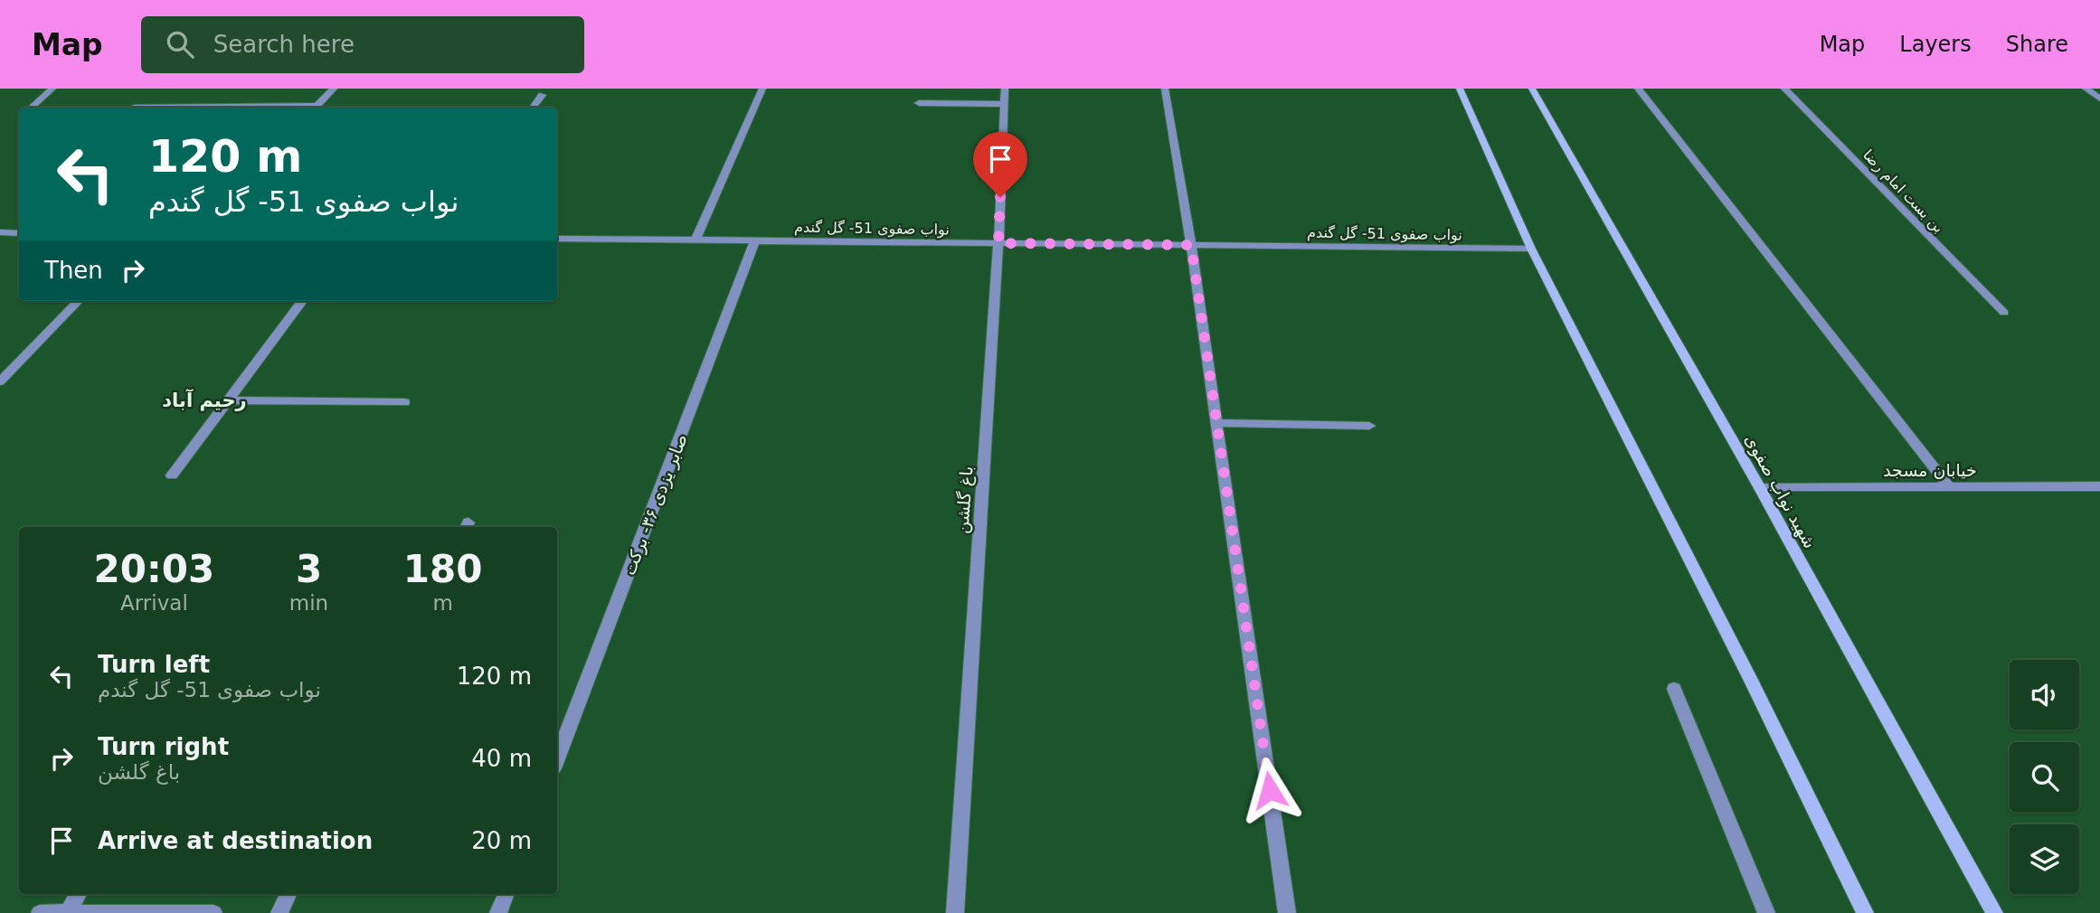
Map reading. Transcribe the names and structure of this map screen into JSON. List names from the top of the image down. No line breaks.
{"streets":{"main road":["شهید نواب صفوی"],"street":["بن بست امام رضا","نواب صفوی 51- گل گندم","خیابان مسجد","باغ گلشن","صابر یزدی ۳۶- برکت"]},"crossings":[["نواب صفوی 51- گل گندم","باغ گلشن"],["نواب صفوی 51- گل گندم","صابر یزدی ۳۶- برکت"],["خیابان مسجد","شهید نواب صفوی"]],"districts":["رحیم آباد"],"page":{"header":"Map","search":"Search here","nav":["Map","Layers","Share"],"turn":["120 m","نواب صفوی 51- گل گندم"],"then":"Then","eta":["20:03","Arrival","3","min","180","m"],"list":[{"name":"Turn left","note":"نواب صفوی 51- گل گندم","value":"120 m"},{"name":"Turn right","note":"باغ گلشن","value":"40 m"},{"name":"Arrive at destination","value":"20 m"}]}}
